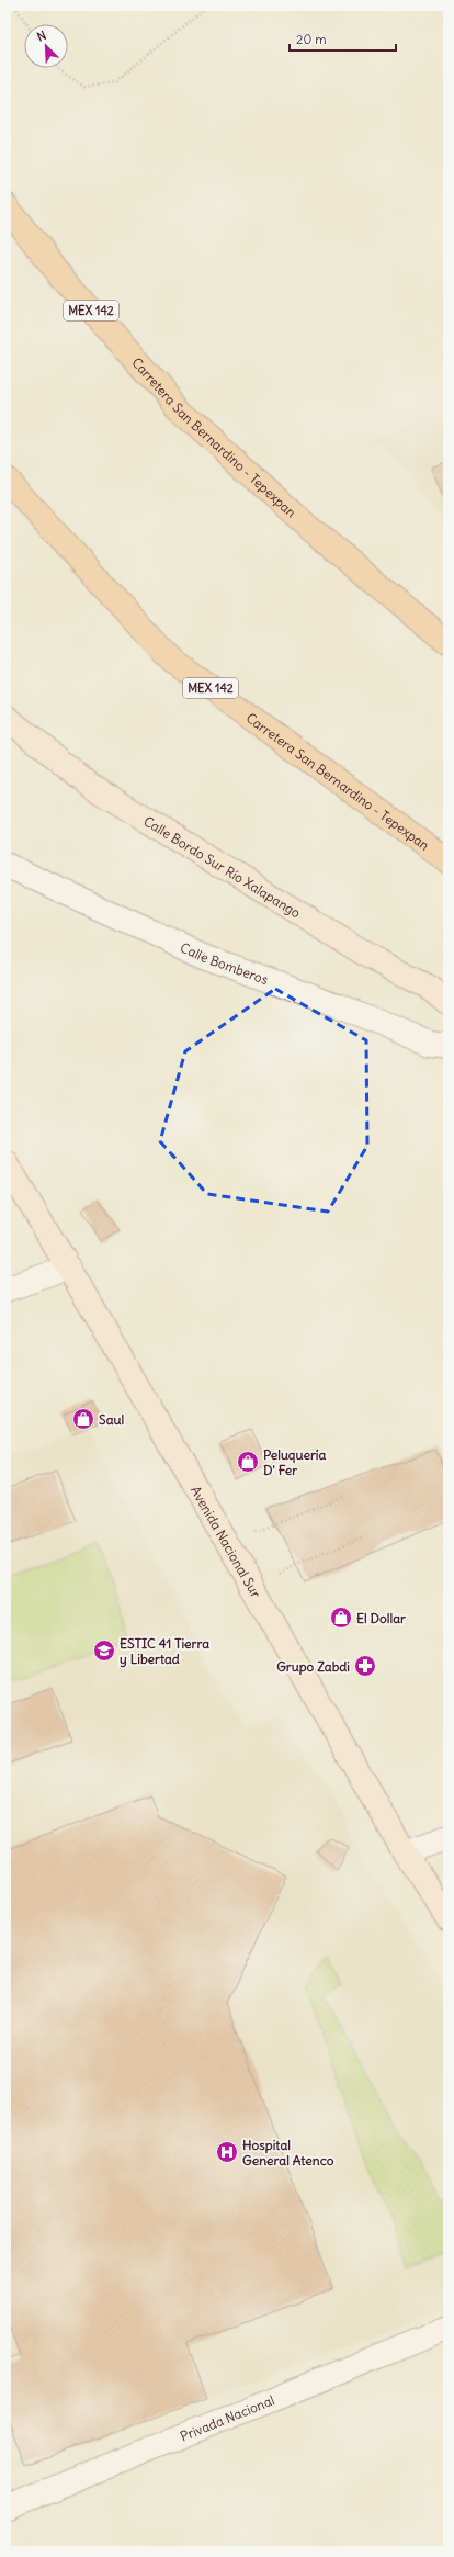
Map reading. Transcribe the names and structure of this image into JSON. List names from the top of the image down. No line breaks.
{"streets":{"highway":["MEX 142","Carretera San Bernardino - Tepexpan"],"main road":["Calle Bordo Sur Río Xalapango","Avenida Nacional Sur"],"street":["Calle Bomberos","Privada Nacional"]},"places":{"shop":["Saul","Peluquería D' Fer","El Dollar"],"school or university":["ESTIC 41 Tierra y Libertad"],"pharmacy":["Grupo Zabdi"],"hospital":["Hospital General Atenco"]},"scale_bar":"20 m","north":"top left"}
